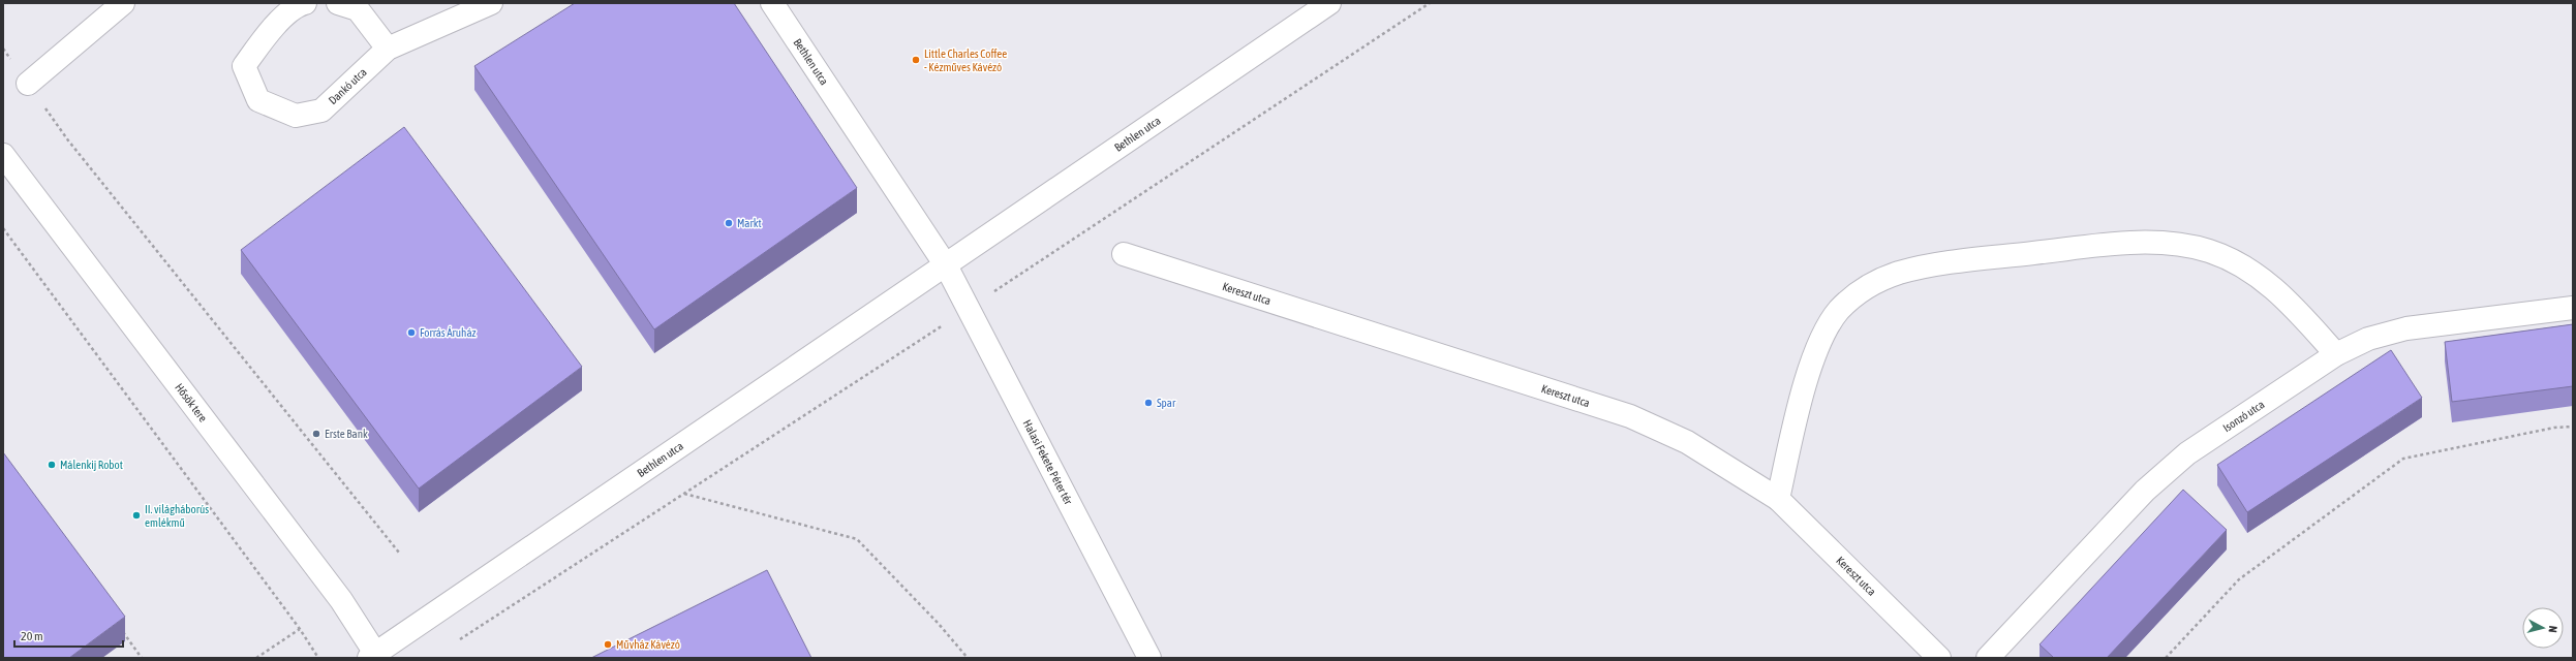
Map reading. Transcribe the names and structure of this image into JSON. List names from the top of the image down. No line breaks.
{"streets":{"street":["Bethlen utca","Dankó utca","Kereszt utca","Hősök tere","Isonzó utca","Halasi Fekete Péter tér"]},"crossings":[["Bethlen utca","Hősök tere"],["Bethlen utca","Halasi Fekete Péter tér"]],"places":["Little Charles Coffee - Kézműves Kávézó","Markt","Forrás Áruház","Spar","Erste Bank","Málenkij Robot","II. világháborús emlékmű","Művház Kávézó"],"scale_bar":"20 m","north":"right"}
